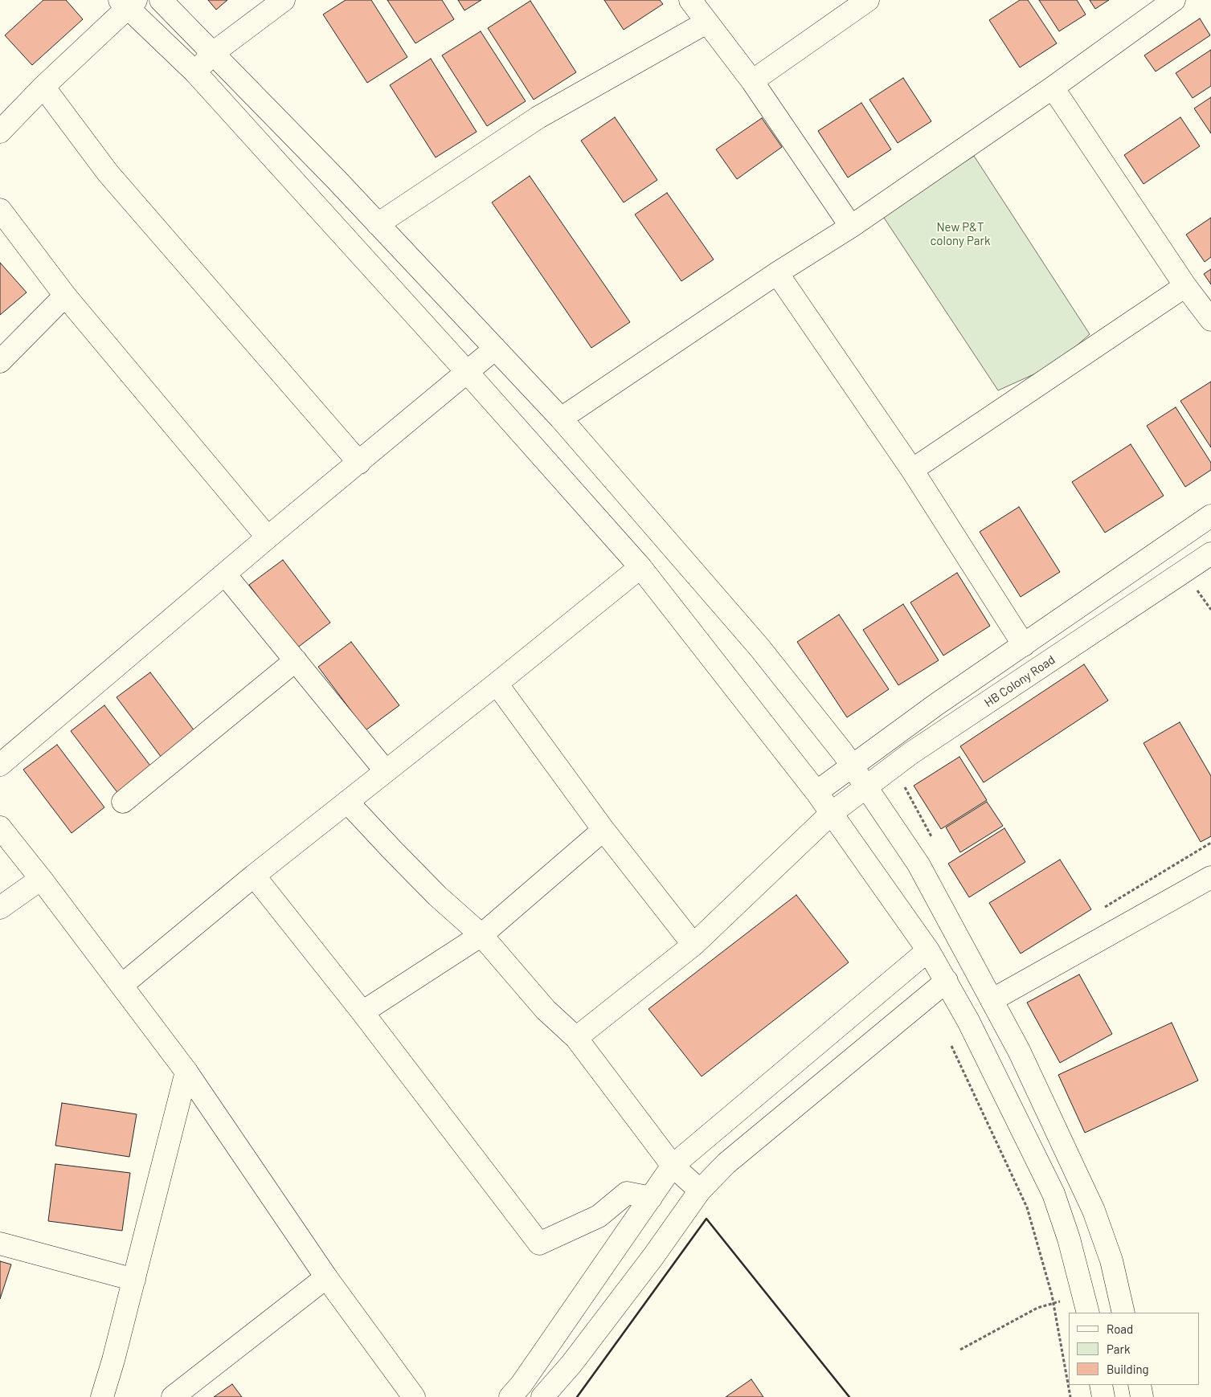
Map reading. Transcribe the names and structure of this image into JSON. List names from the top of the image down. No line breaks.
{"streets":{"street":["HB Colony Road"]},"parks":["New P&T colony Park"],"legend":["Road","Park","Building"]}
